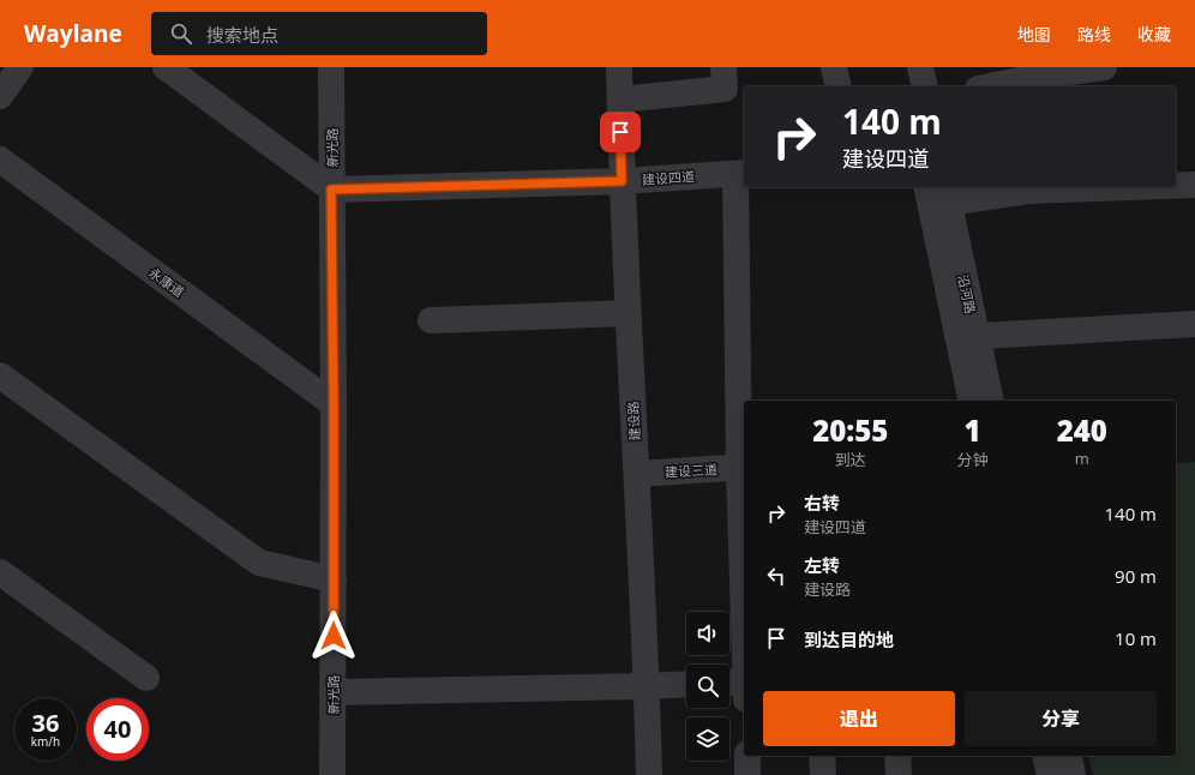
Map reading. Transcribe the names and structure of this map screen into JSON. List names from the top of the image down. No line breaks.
{"streets":{"street":["新光路","建设四道","永康道","沿河路","建设路","建设三道"]},"crossings":[["新光路","建设四道"],["新光路","永康道"],["建设四道","建设路"],["建设路","建设三道"]],"page":{"header":"Waylane","search":"搜索地点","nav":["地图","路线","收藏"],"turn":["140 m","建设四道"],"eta":["20:55","到达","1","分钟","240","m"],"list":[{"name":"右转","note":"建设四道","value":"140 m"},{"name":"左转","note":"建设路","value":"90 m"},{"name":"到达目的地","value":"10 m"}],"buttons":["退出","分享"],"speed":"36 km/h","limit":"40"}}
